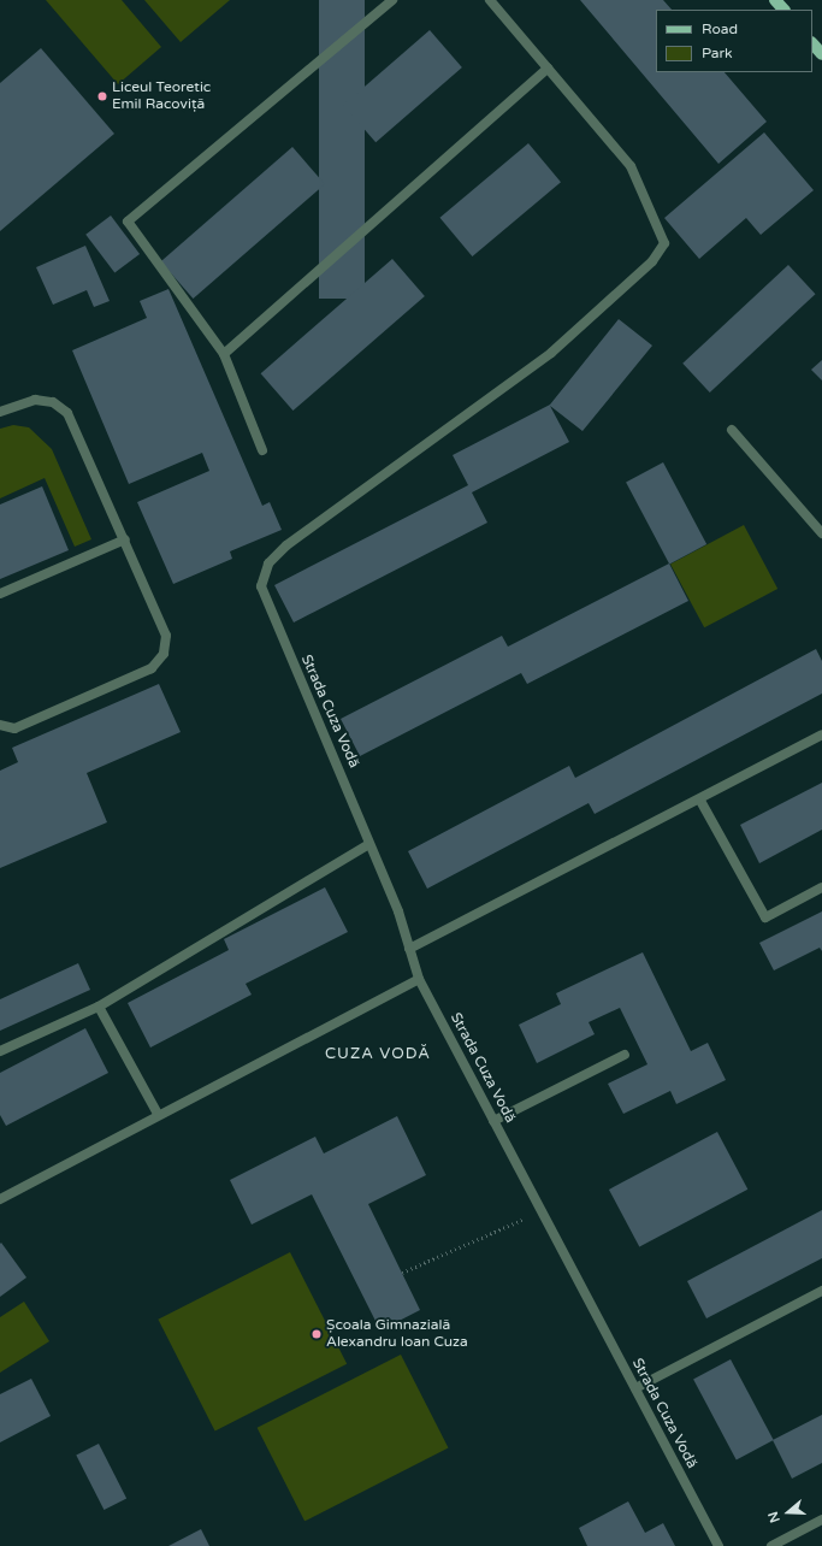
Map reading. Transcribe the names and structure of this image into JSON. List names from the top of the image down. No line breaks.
{"streets":{"street":["Strada Cuza Vodă"]},"districts":["CUZA VODĂ"],"places":["Liceul Teoretic Emil Racoviță","Școala Gimnazială Alexandru Ioan Cuza"],"legend":["Road","Park"],"north":"left"}
